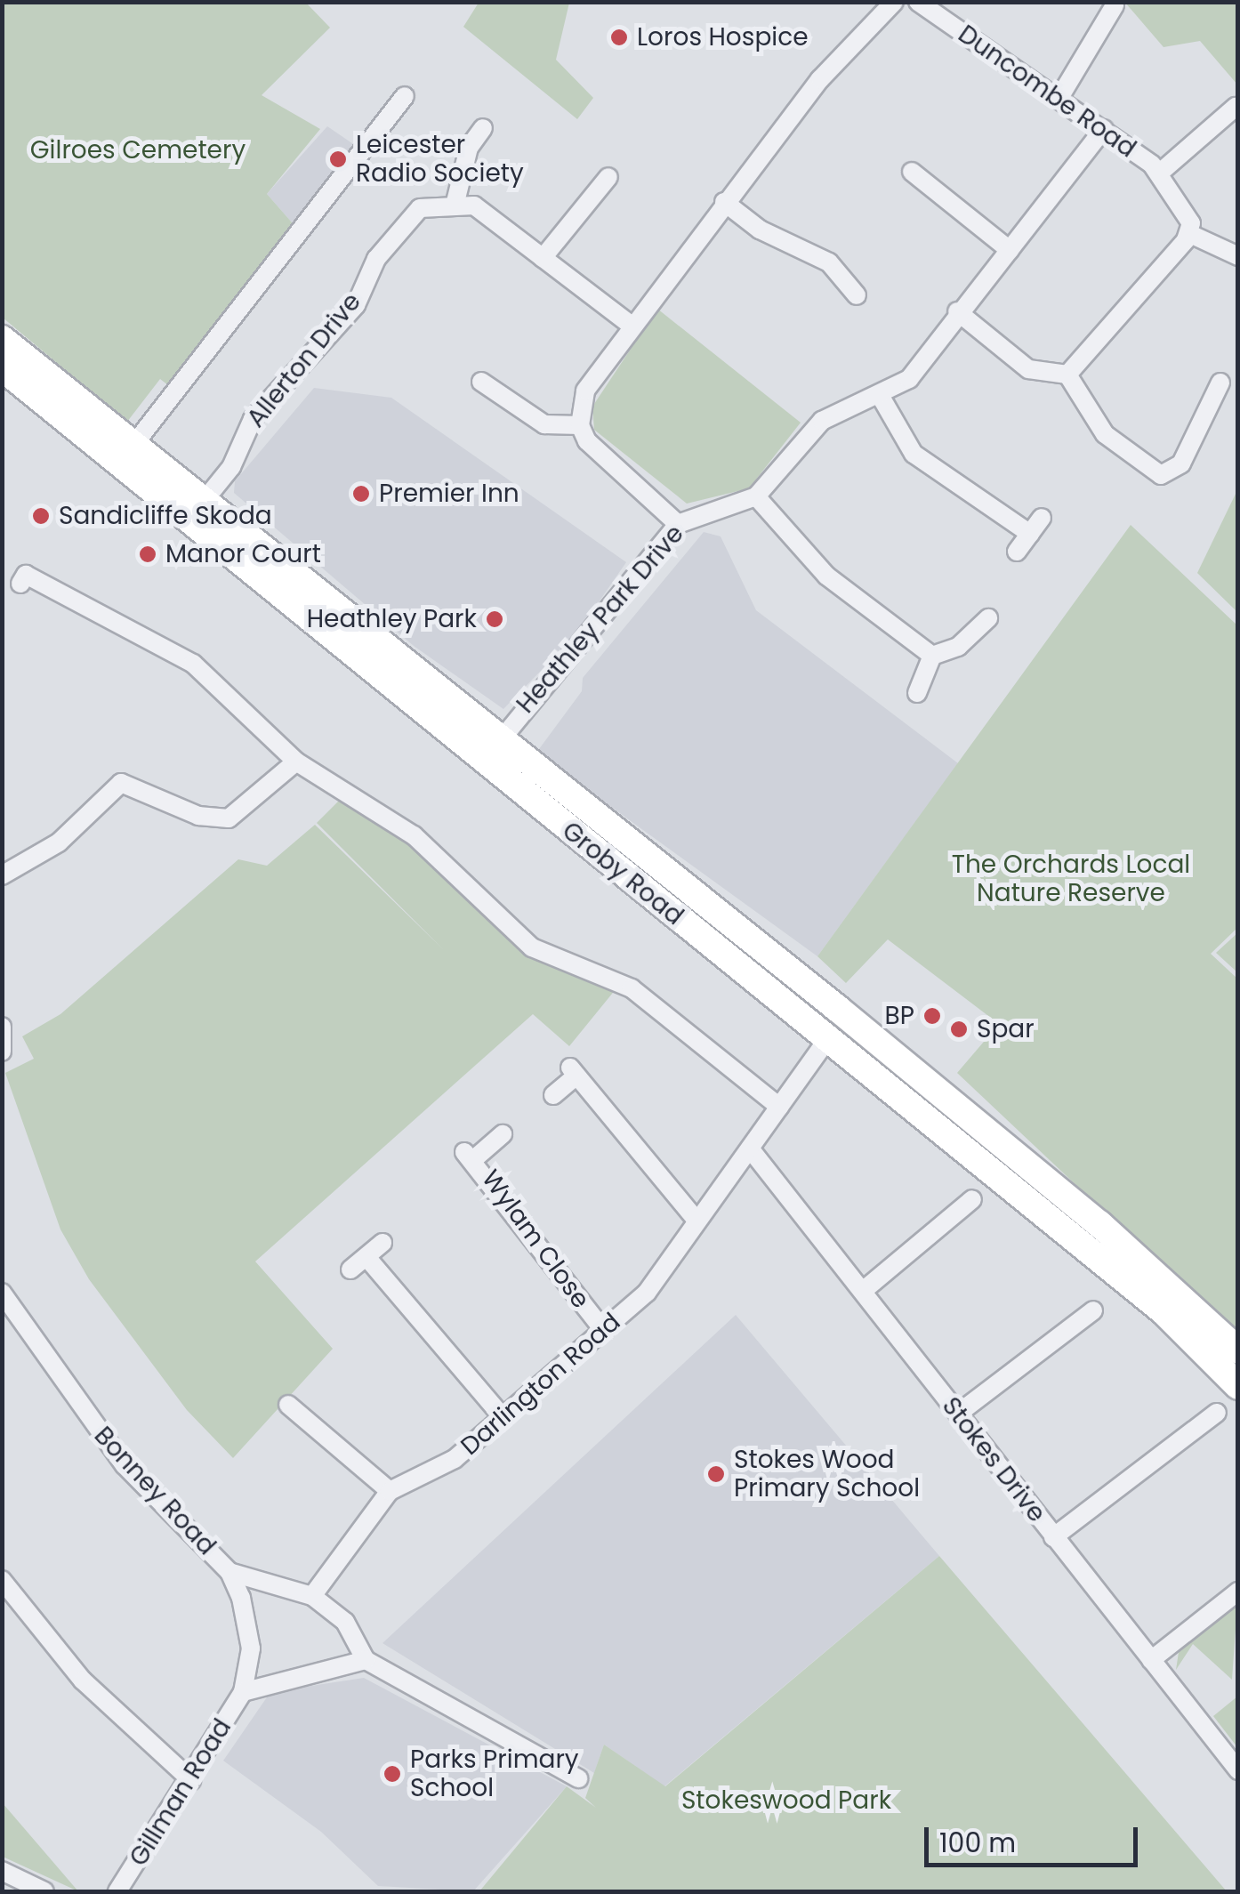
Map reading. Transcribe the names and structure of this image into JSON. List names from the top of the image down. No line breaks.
{"streets":{"main road":["Groby Road"],"street":["Duncombe Road","Allerton Drive","Heathley Park Drive","Wylam Close","Darlington Road","Stokes Drive","Bonney Road","Gillman Road"]},"crossings":[["Allerton Drive","Groby Road"],["Heathley Park Drive","Groby Road"],["Groby Road","Darlington Road"],["Wylam Close","Darlington Road"],["Darlington Road","Stokes Drive"],["Darlington Road","Bonney Road"],["Bonney Road","Gillman Road"]],"parks":["Gilroes Cemetery","The Orchards Local Nature Reserve","Stokeswood Park"],"places":["Loros Hospice","Leicester Radio Society","Premier Inn","Sandicliffe Skoda","Manor Court","Heathley Park","BP","Spar","Stokes Wood Primary School","Parks Primary School"],"scale_bar":"100 m"}
